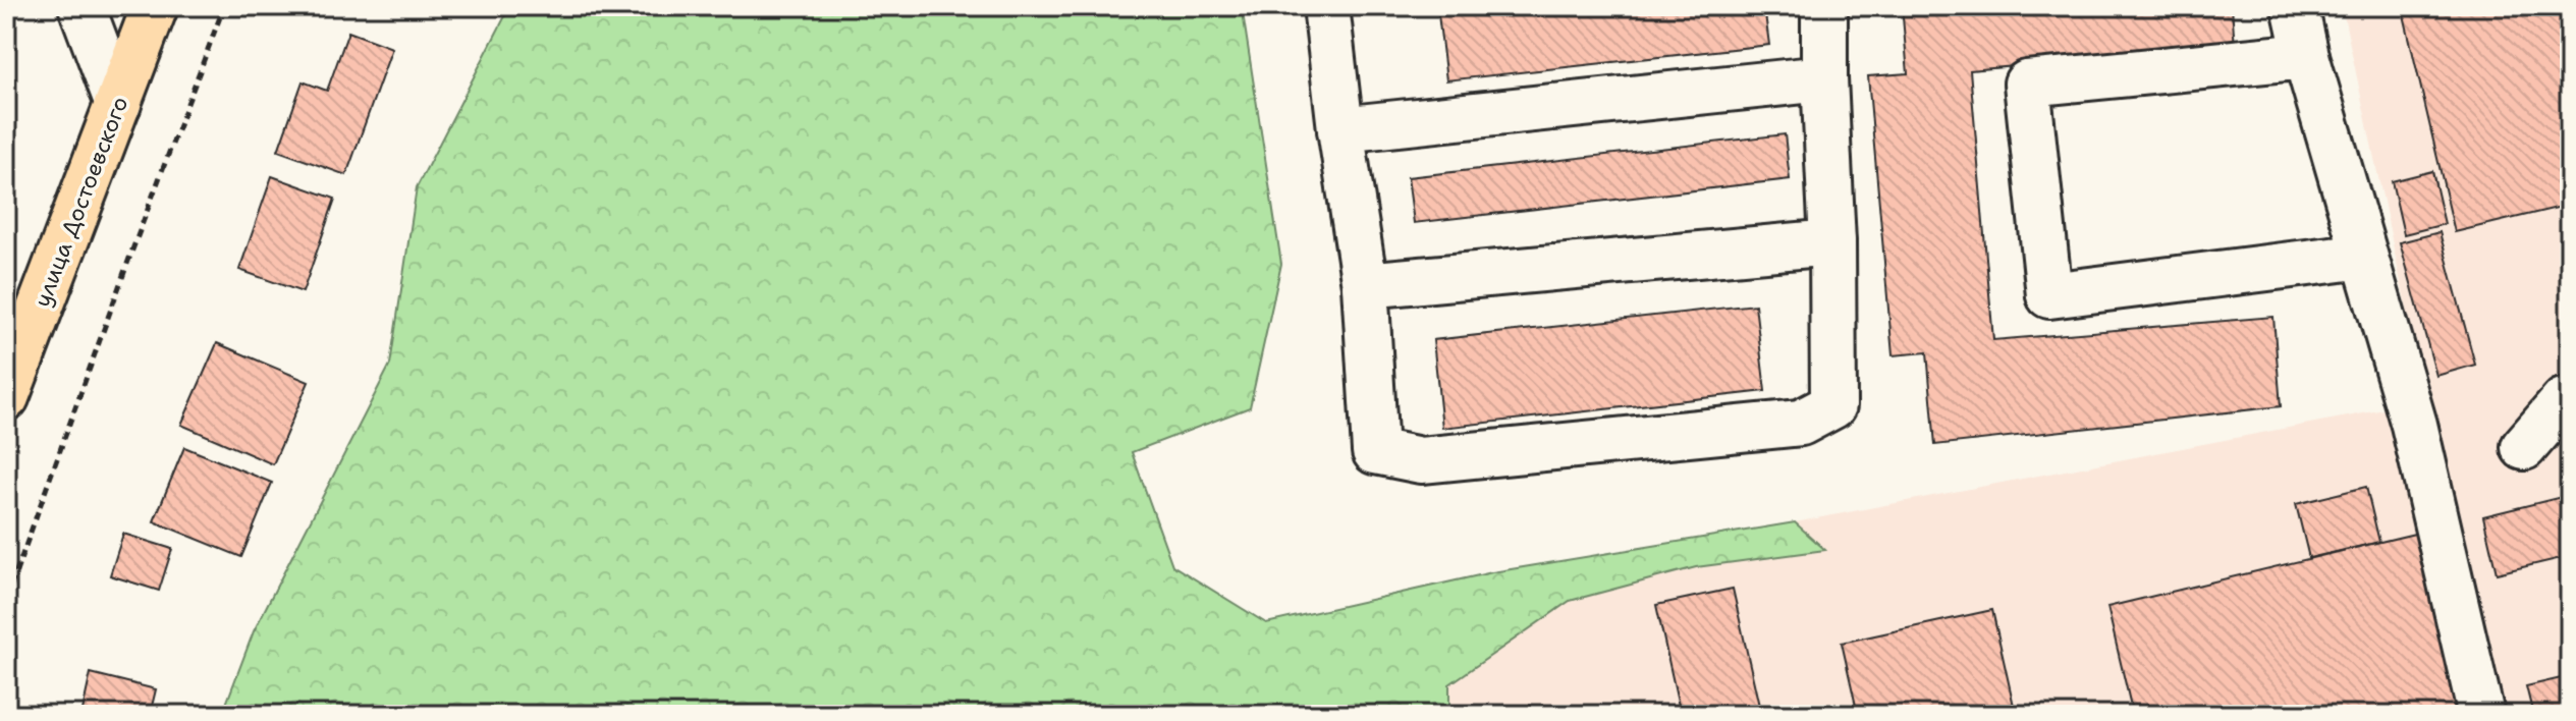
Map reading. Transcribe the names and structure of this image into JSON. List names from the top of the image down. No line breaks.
{"streets":{"main road":["улица Достоевского"]}}
